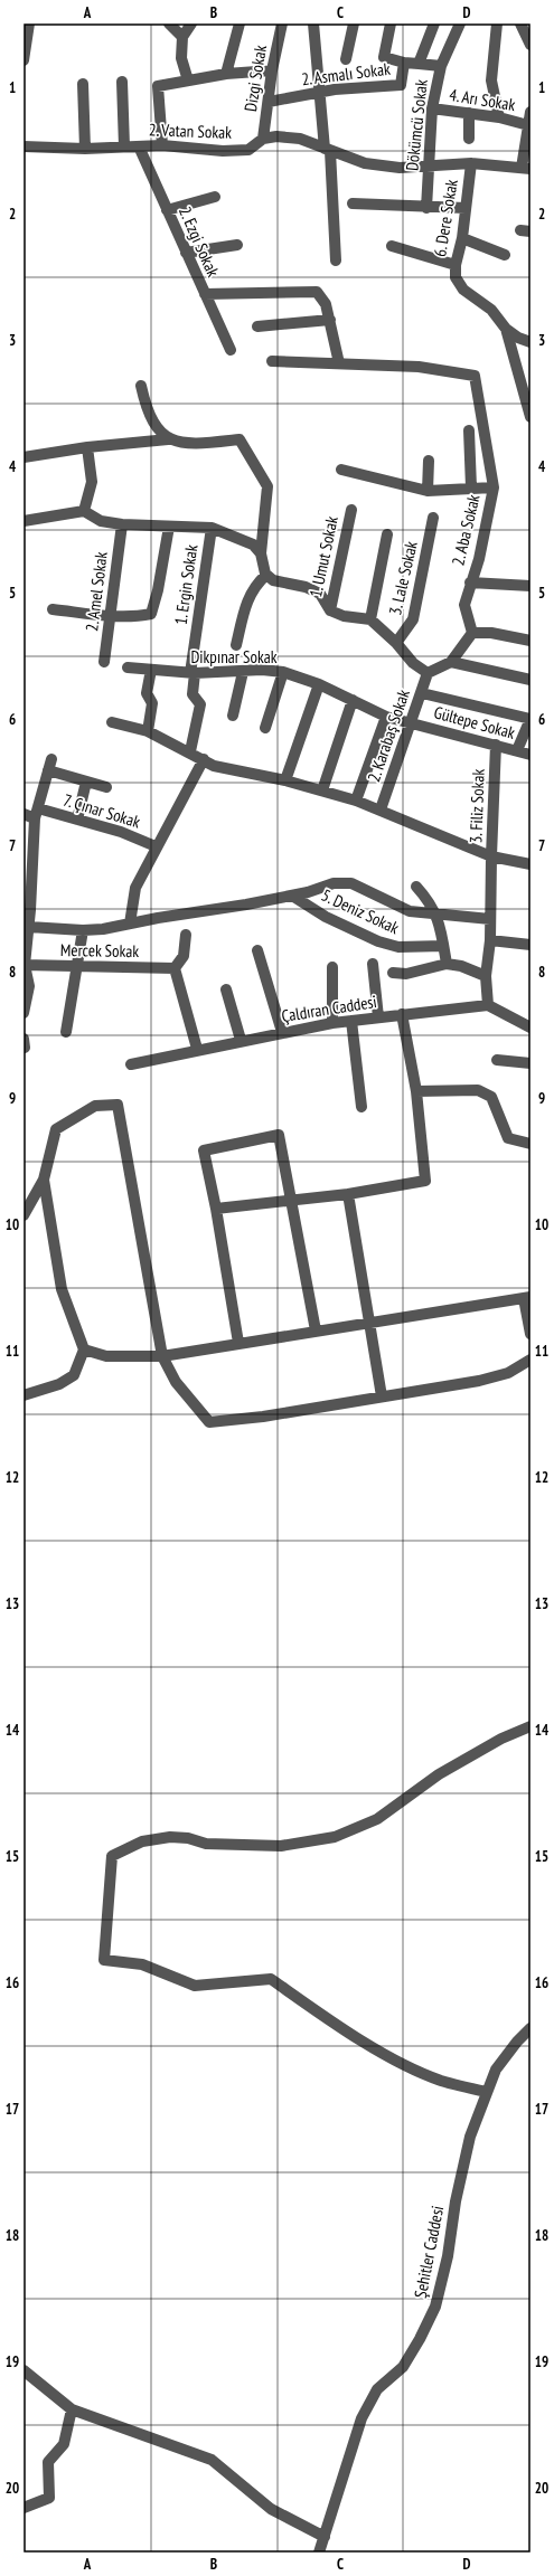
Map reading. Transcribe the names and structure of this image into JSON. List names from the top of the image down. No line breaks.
{"streets":{"street":["2. Asmalı Sokak","Dizgi Sokak","4. Arı Sokak","Dökümcü Sokak","2. Vatan Sokak","6. Dere Sokak","2. Ezgi Sokak","2. Aba Sokak","1. Umut Sokak","3. Lale Sokak","1. Ergin Sokak","2. Amel Sokak","Dikpınar Sokak","Gültepe Sokak","2. Karabaş Sokak","3. Filiz Sokak","7. Çınar Sokak","5. Deniz Sokak","Mercek Sokak","Çaldıran Caddesi","Şehitler Caddesi"]},"crossings":[["2. Asmalı Sokak","Dizgi Sokak"],["2. Asmalı Sokak","Dökümcü Sokak"],["Dizgi Sokak","2. Vatan Sokak"],["4. Arı Sokak","Dökümcü Sokak"],["Dökümcü Sokak","2. Vatan Sokak"],["2. Vatan Sokak","6. Dere Sokak"],["2. Vatan Sokak","2. Ezgi Sokak"],["1. Ergin Sokak","Dikpınar Sokak"],["Dikpınar Sokak","Gültepe Sokak"],["Dikpınar Sokak","2. Karabaş Sokak"],["Gültepe Sokak","2. Karabaş Sokak"],["Gültepe Sokak","3. Filiz Sokak"],["7. Çınar Sokak","Mercek Sokak"]],"grid":{"columns":["A","B","C","D"],"rows":["1","2","3","4","5","6","7","8","9","10","11","12","13","14","15","16","17","18","19","20"]}}
